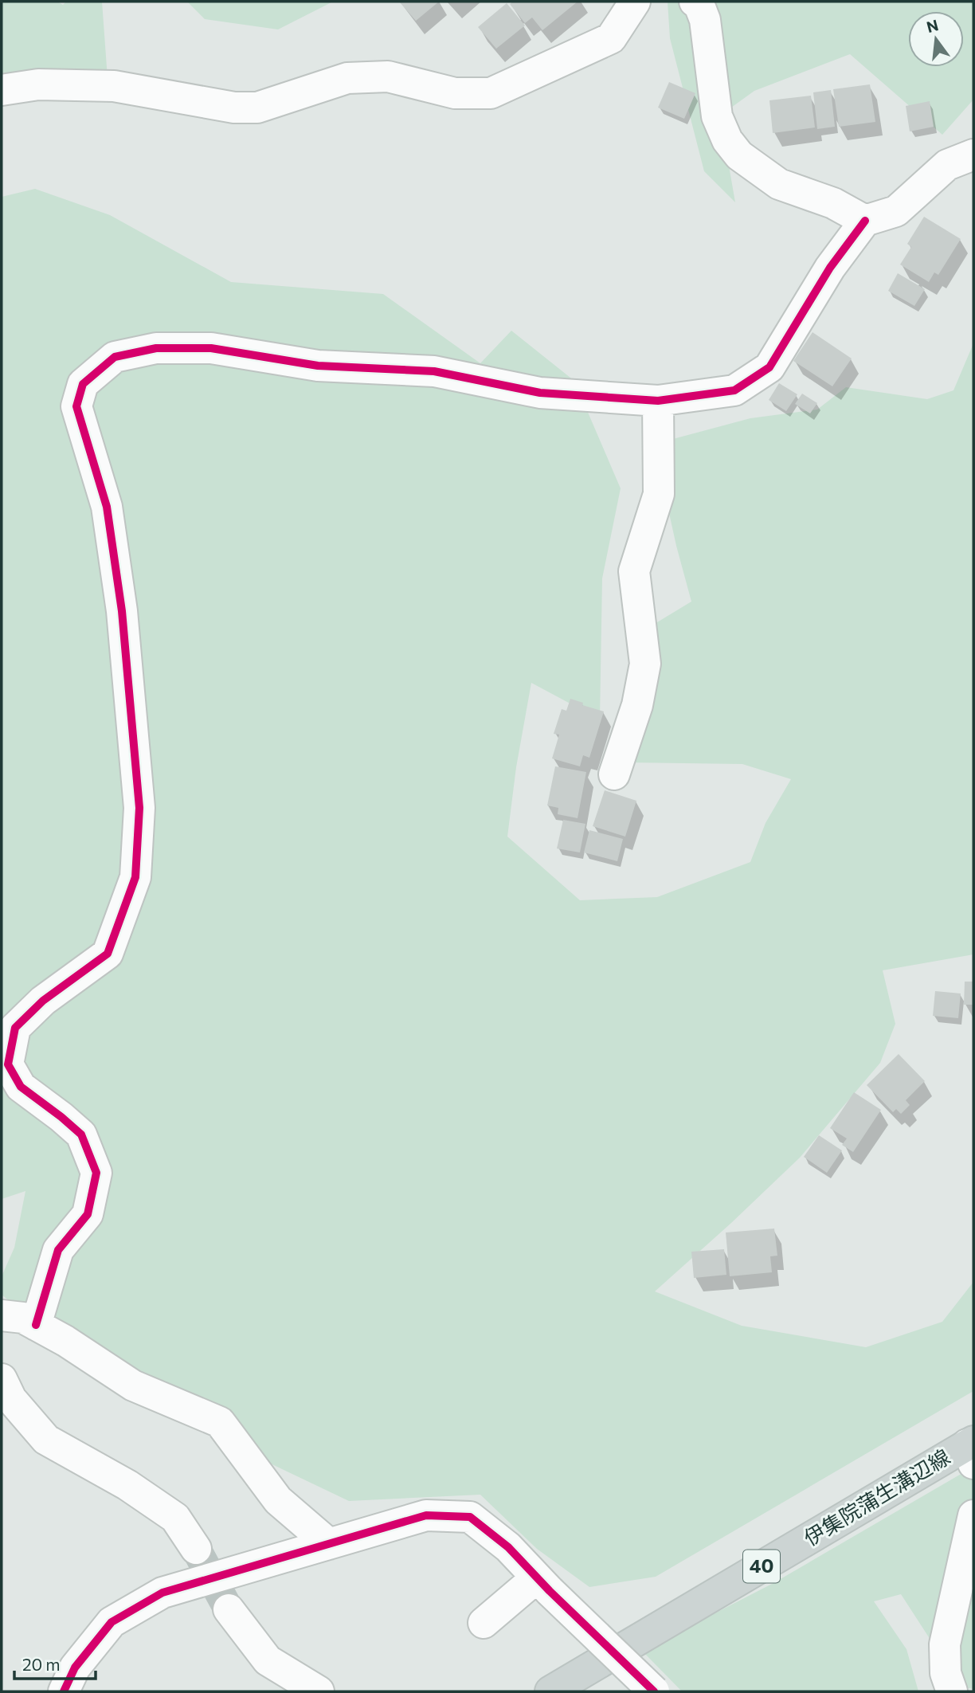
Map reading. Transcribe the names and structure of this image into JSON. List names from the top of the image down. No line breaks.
{"streets":{"main road":["伊集院蒲生溝辺線","40"]},"scale_bar":"20 m","north":"top"}
